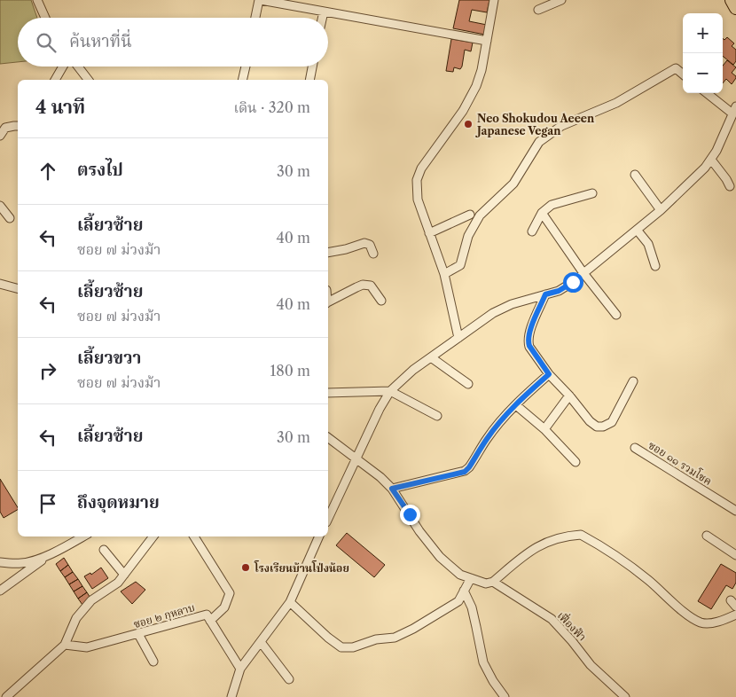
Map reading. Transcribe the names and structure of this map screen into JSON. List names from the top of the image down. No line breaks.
{"streets":{"street":["ซอย ๑๑ รวมโชค","ซอย ๒ กุหลาบ","เฟื่องฟ้า"]},"places":["Neo Shokudou Aeeen Japanese Vegan","โรงเรียนบ้านโป่งน้อย"],"page":{"map_buttons":["+","−"],"search":"ค้นหาที่นี่","heading":["4 นาที","เดิน · 320 m"],"list":[["ตรงไป","30 m"],["เลี้ยวซ้าย","ซอย ๗ ม่วงม้า","40 m"],["เลี้ยวซ้าย","ซอย ๗ ม่วงม้า","40 m"],["เลี้ยวขวา","ซอย ๗ ม่วงม้า","180 m"],["เลี้ยวซ้าย","30 m"],"ถึงจุดหมาย"]}}
